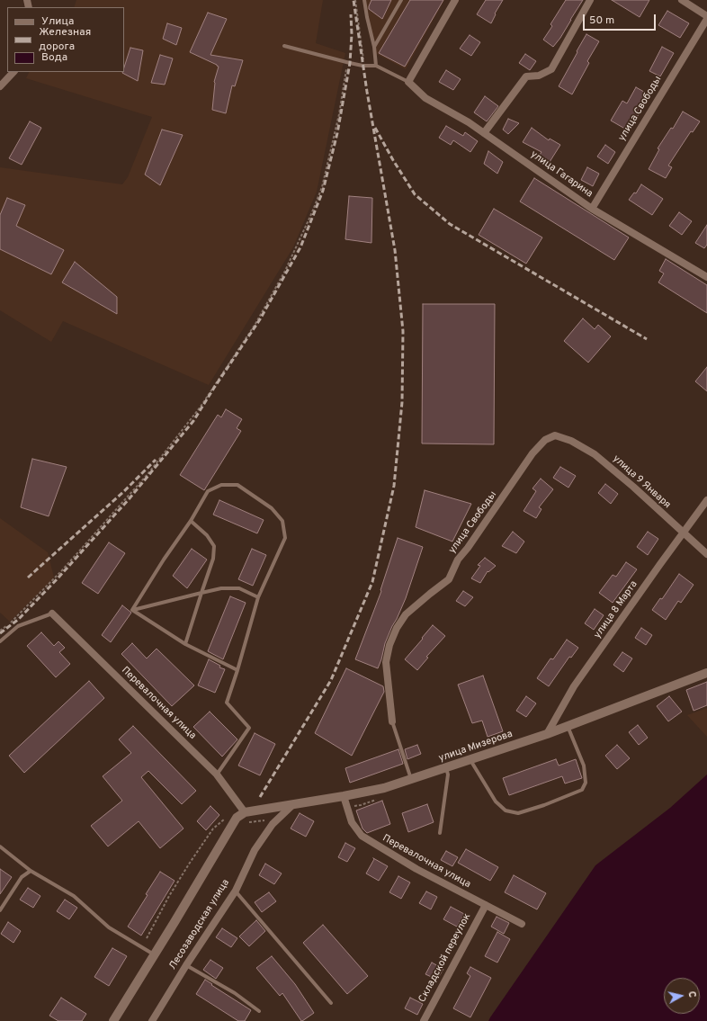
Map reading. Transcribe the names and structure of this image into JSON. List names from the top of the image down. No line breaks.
{"streets":{"street":["улица Свободы","улица Гагарина","улица 9 Января","улица 8 Марта","Перевалочная улица","улица Мизерова","Лесозаводская улица","Складской переулок"]},"crossings":[["улица Свободы","улица Гагарина"],["улица Свободы","улица 9 Января"],["улица 9 Января","улица 8 Марта"],["улица 8 Марта","улица Мизерова"],["Перевалочная улица","улица Мизерова"],["Перевалочная улица","Складской переулок"],["улица Мизерова","Лесозаводская улица"]],"legend":["Улица","Железная дорога","Вода"],"scale_bar":"50 m","north":"right"}
